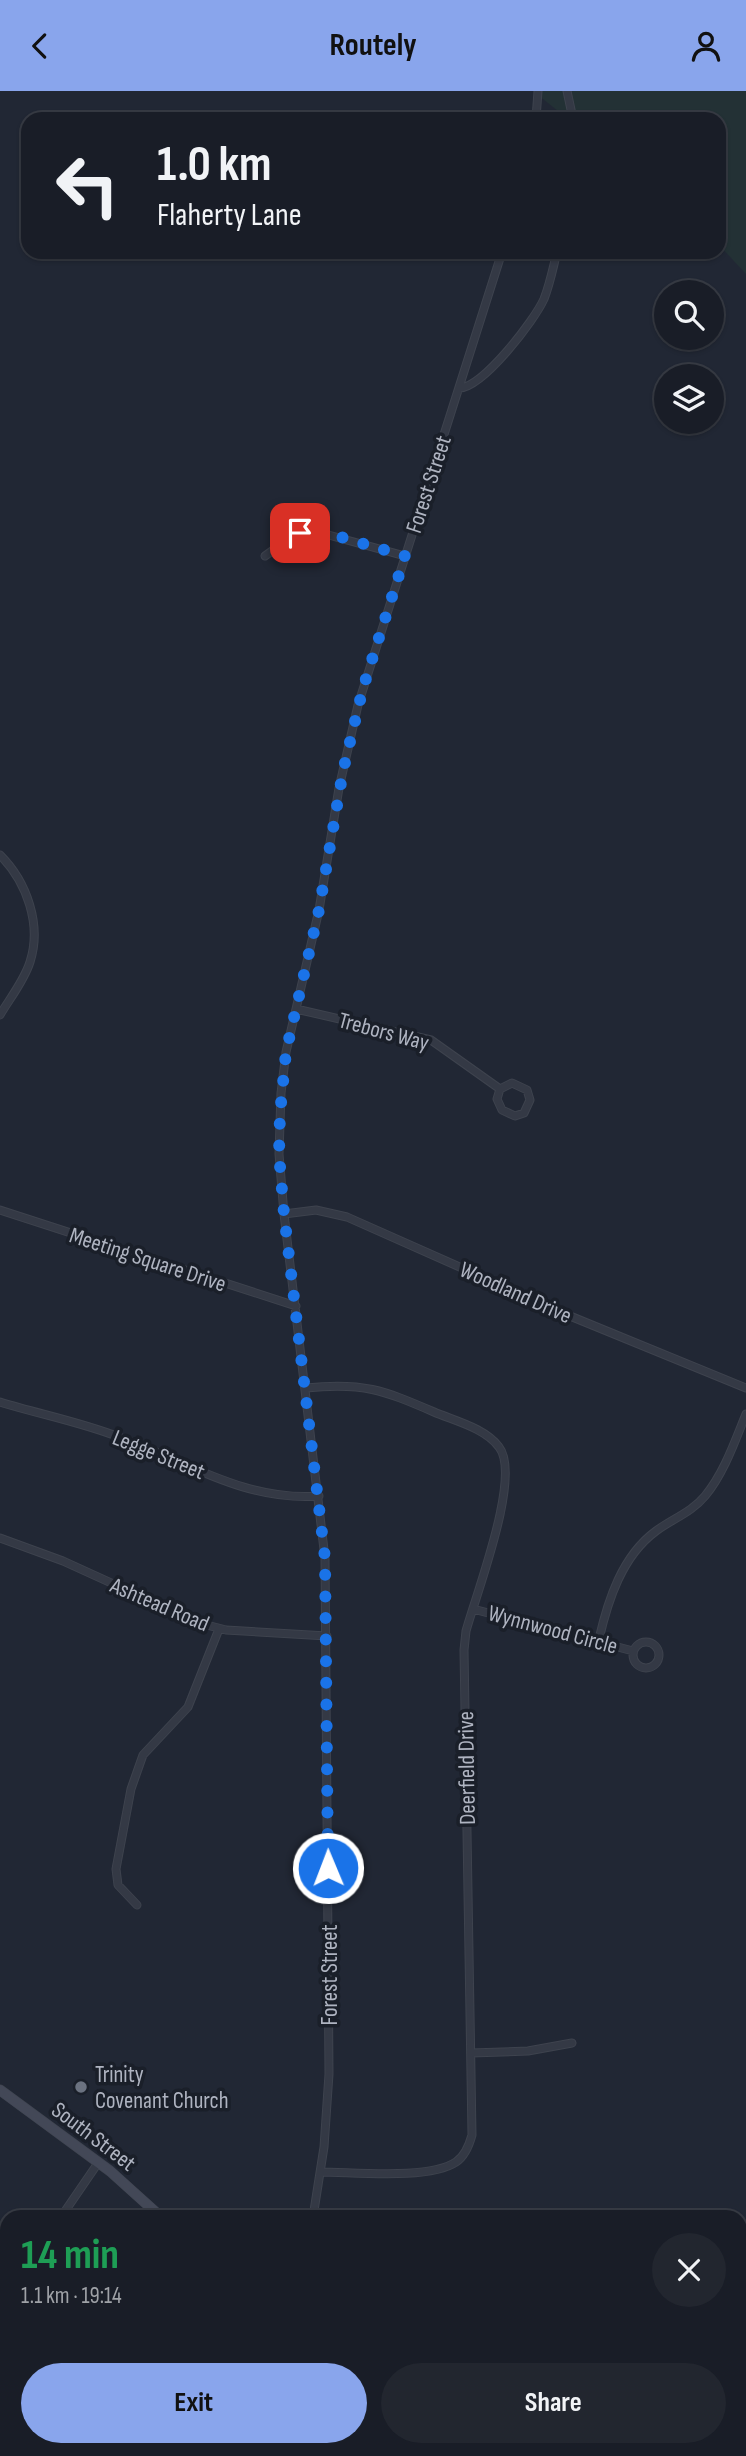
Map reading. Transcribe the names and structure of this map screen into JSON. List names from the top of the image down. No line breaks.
{"streets":{"street":["Forest Street","Trebors Way","Meeting Square Drive","Woodland Drive","Legge Street","Ashtead Road","Wynnwood Circle","Deerfield Drive","South Street"]},"crossings":[["Forest Street","Trebors Way"],["Forest Street","Meeting Square Drive"],["Forest Street","Woodland Drive"],["Forest Street","Legge Street"],["Forest Street","Ashtead Road"],["Forest Street","Deerfield Drive"],["Wynnwood Circle","Deerfield Drive"]],"places":["Trinity Covenant Church"],"page":{"header":"Routely","turn":["1.0 km","Flaherty Lane"],"heading":["14 min","1.1 km · 19:14"],"buttons":["Exit","Share"]}}
